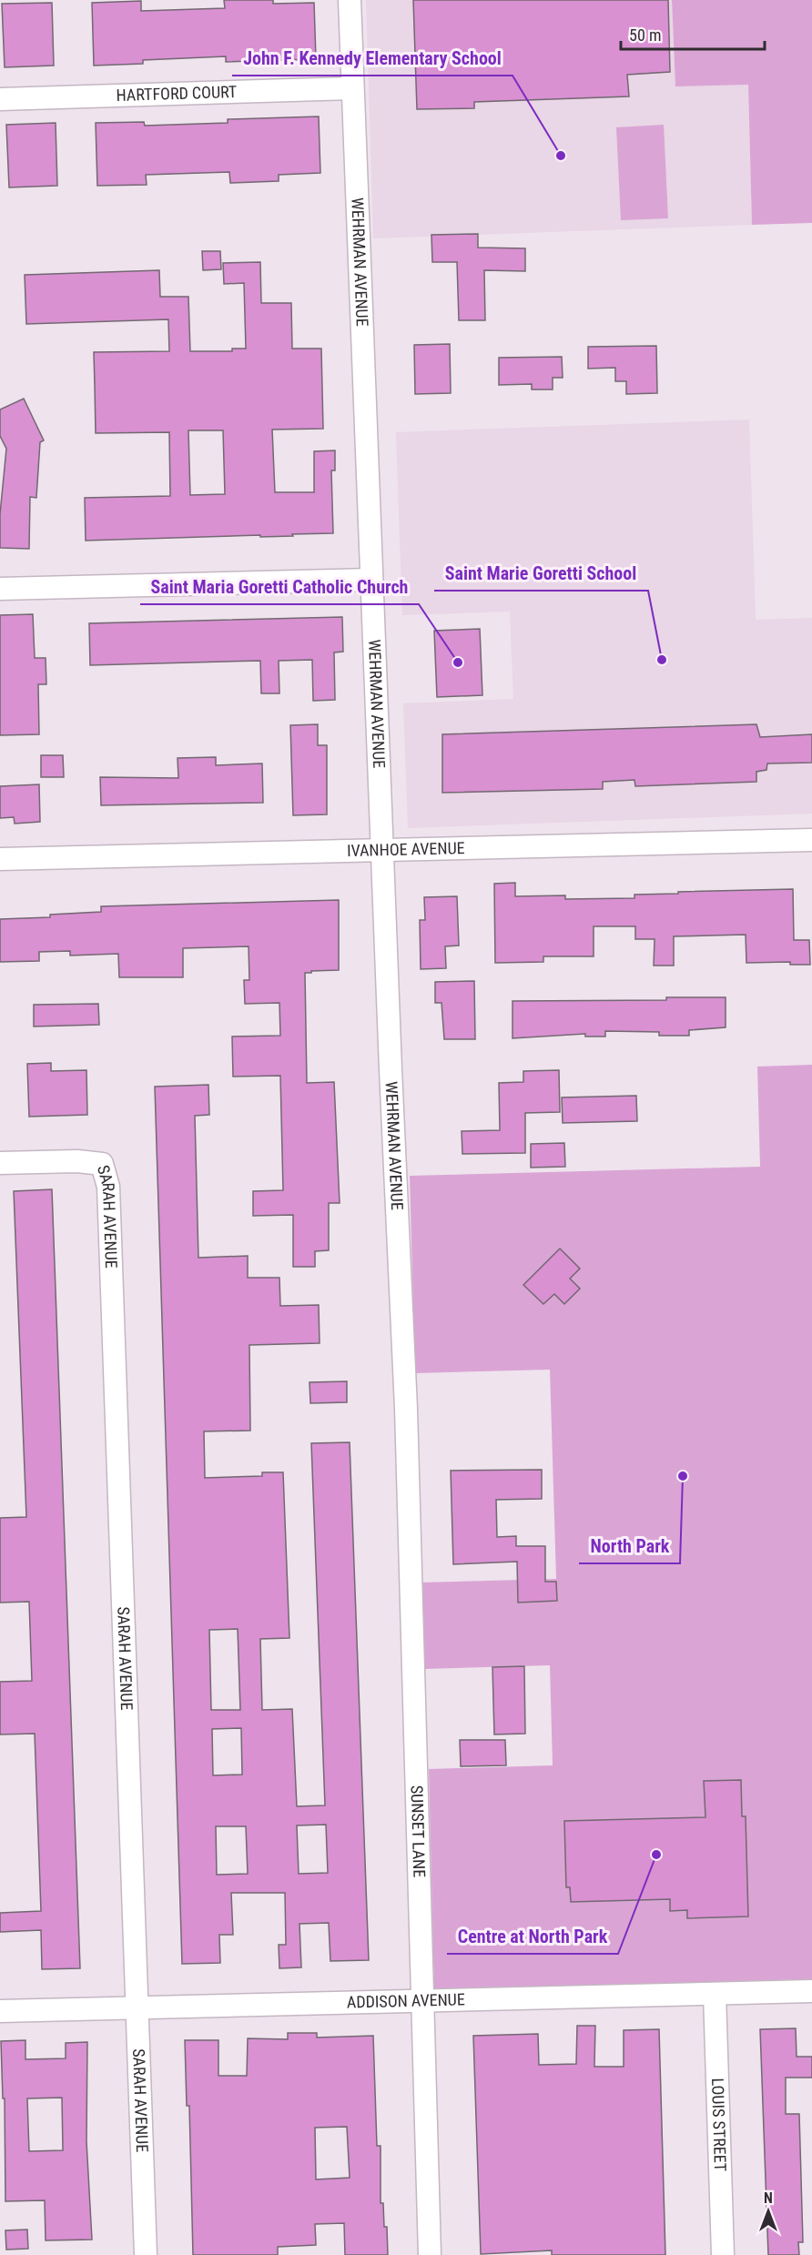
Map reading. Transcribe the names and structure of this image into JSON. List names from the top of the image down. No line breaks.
{"streets":{"street":["HARTFORD COURT","WEHRMAN AVENUE","IVANHOE AVENUE","SARAH AVENUE","SUNSET LANE","ADDISON AVENUE","LOUIS STREET"]},"crossings":[["HARTFORD COURT","WEHRMAN AVENUE"],["WEHRMAN AVENUE","IVANHOE AVENUE"],["WEHRMAN AVENUE","SUNSET LANE"],["SARAH AVENUE","ADDISON AVENUE"],["SUNSET LANE","ADDISON AVENUE"],["ADDISON AVENUE","LOUIS STREET"]],"places":["John F. Kennedy Elementary School","Saint Marie Goretti School","Saint Maria Goretti Catholic Church","North Park","Centre at North Park"],"scale_bar":"50 m","north":"top"}
